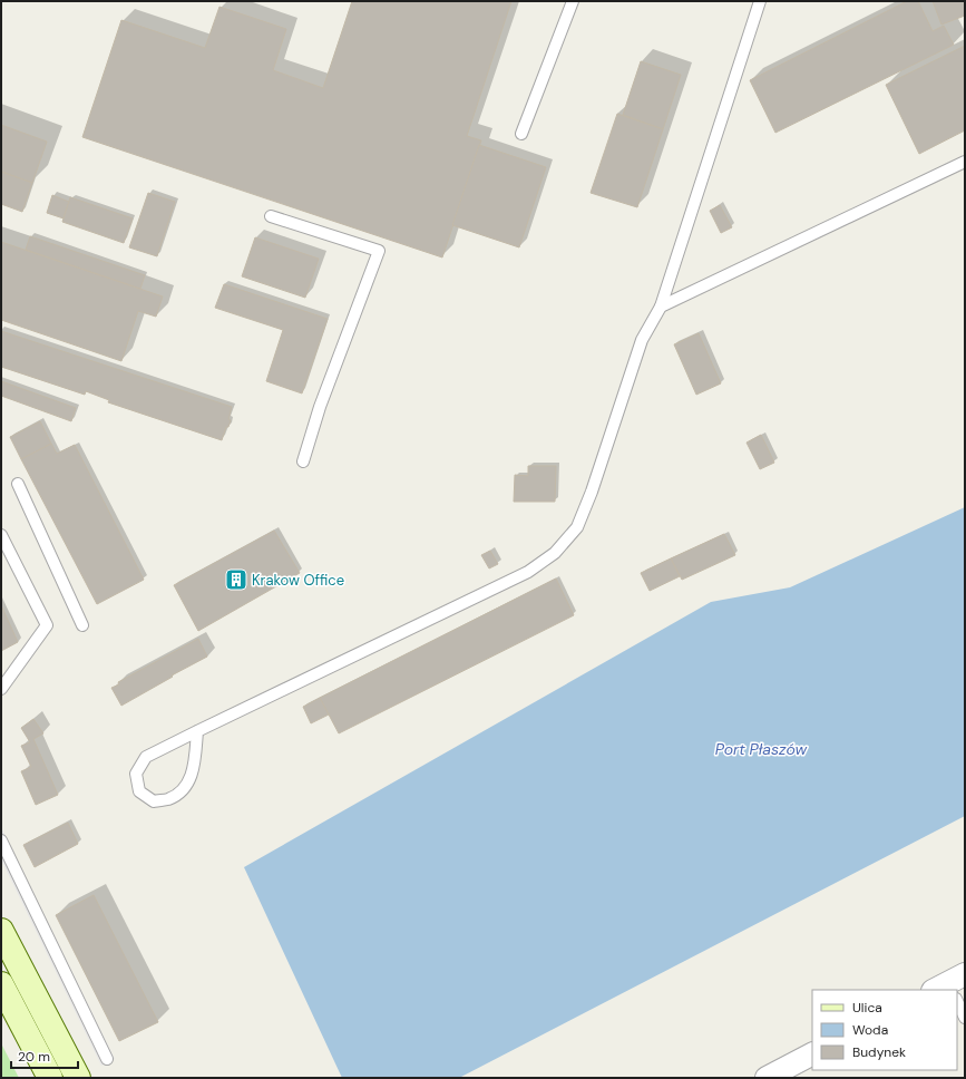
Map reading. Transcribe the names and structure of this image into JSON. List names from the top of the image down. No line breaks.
{"water":["Port Płaszów"],"places":{"building":["Krakow Office"]},"legend":["Ulica","Woda","Budynek"],"scale_bar":"20 m"}
